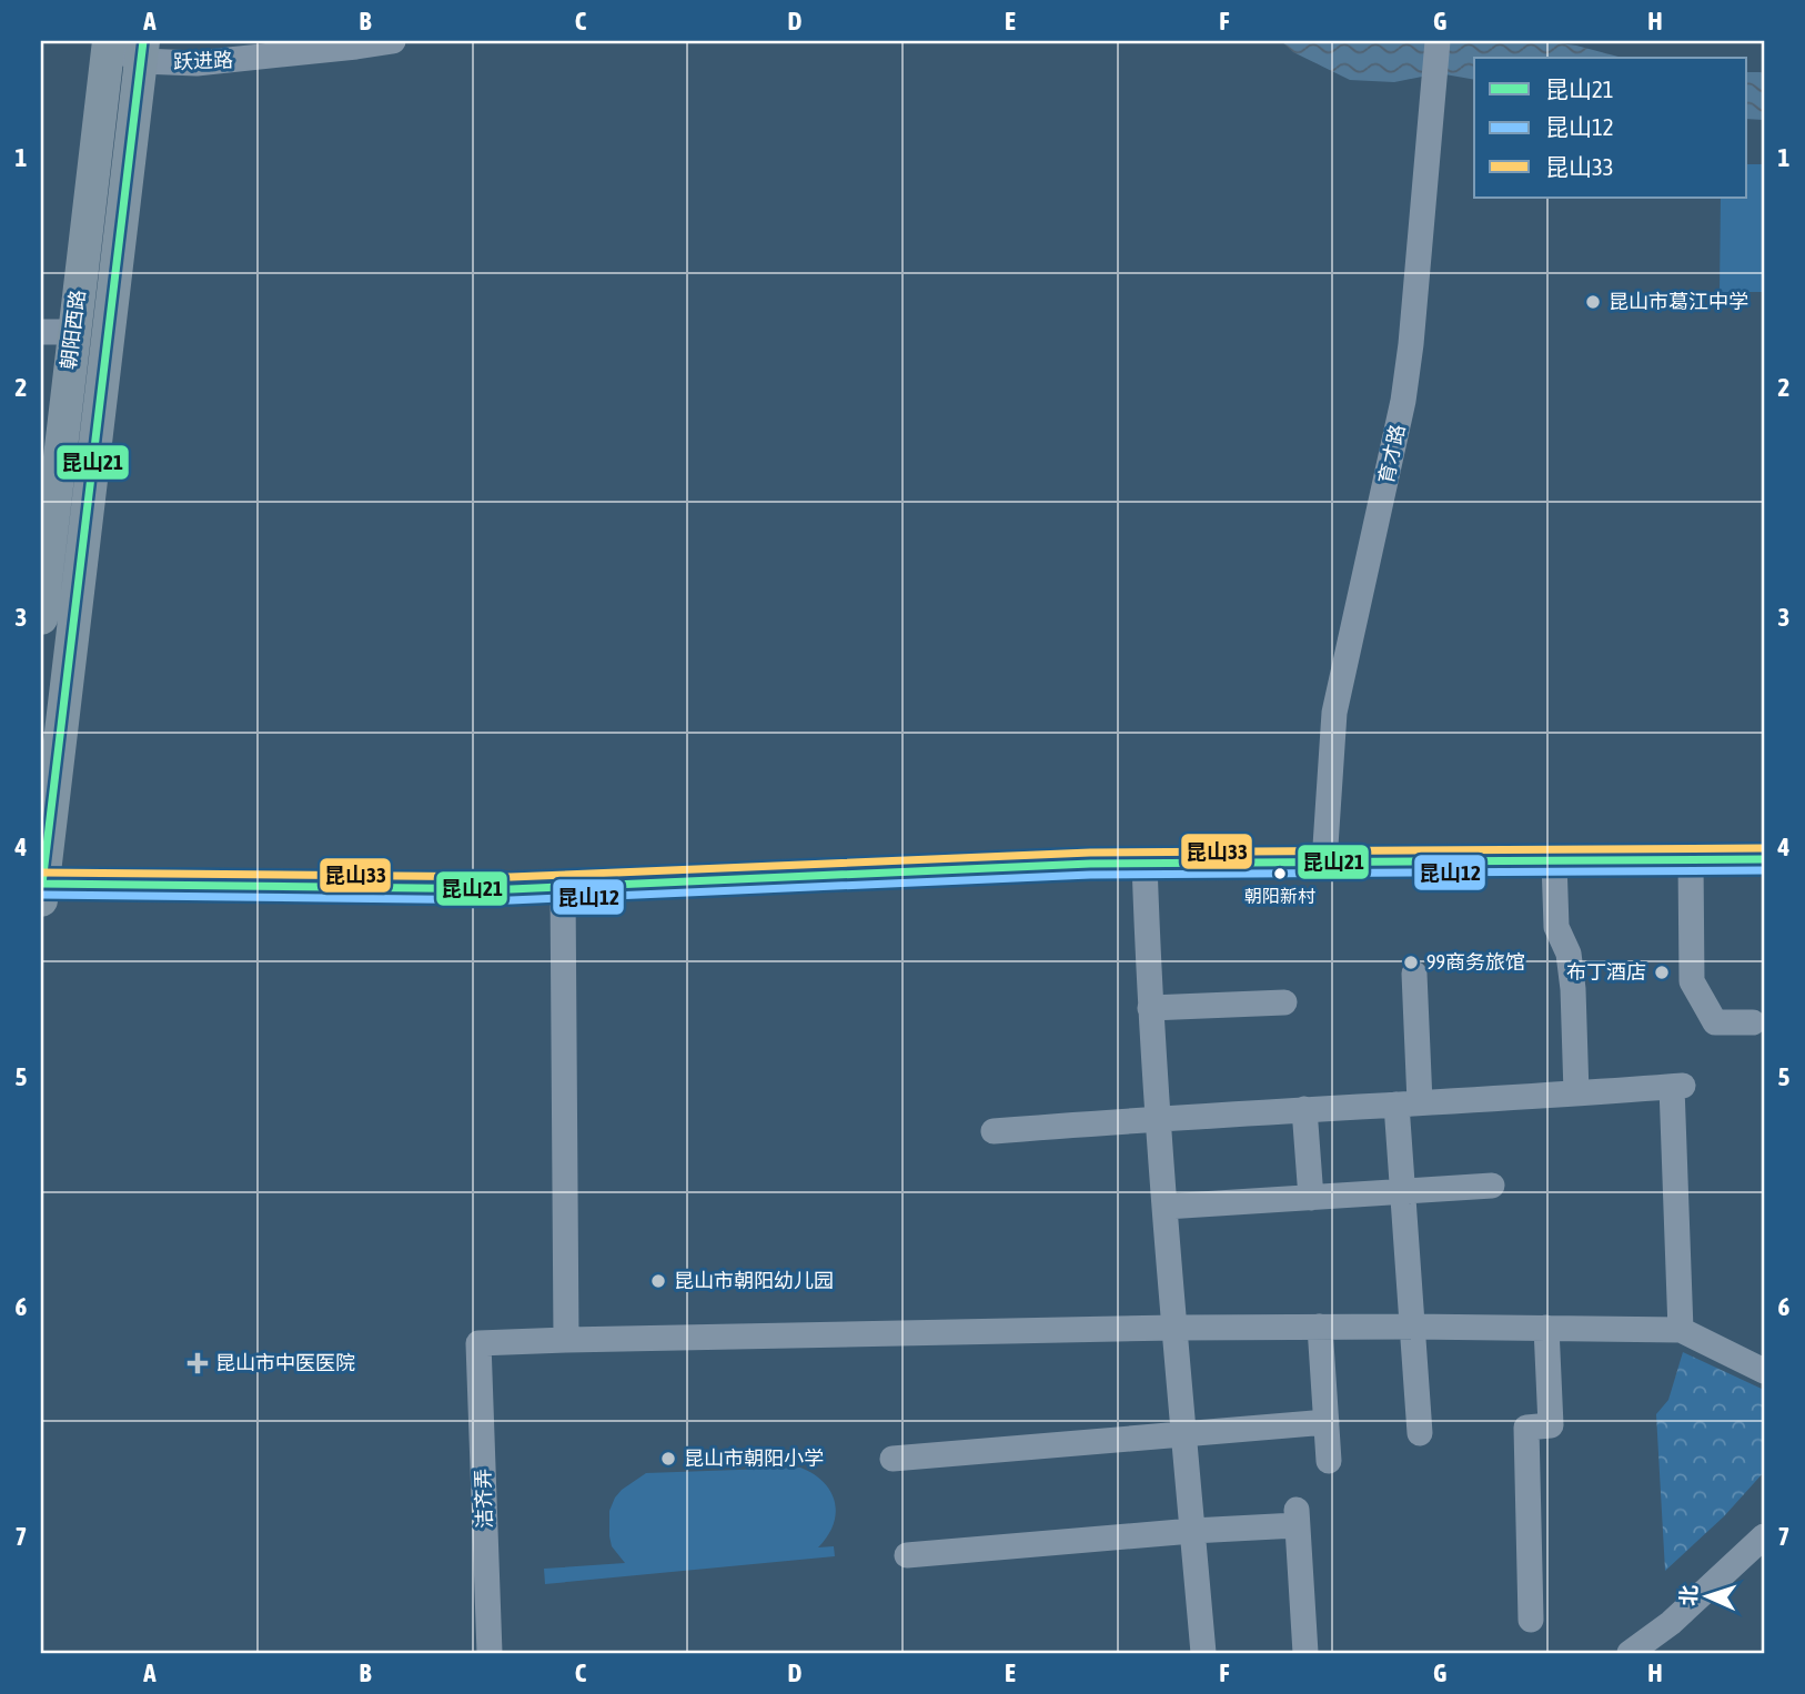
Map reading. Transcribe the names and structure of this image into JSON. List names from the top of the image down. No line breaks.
{"streets":{"main road":["朝阳西路"],"street":["跃进路","育才路","洁齐弄"]},"crossings":[["跃进路","朝阳西路"]],"places":{"other":["昆山市葛江中学","朝阳新村","99商务旅馆","布丁酒店","昆山市朝阳幼儿园","昆山市朝阳小学"],"health":["昆山市中医医院"]},"lines":["transit line 昆山21","transit line 昆山33","transit line 昆山12"],"legend":["昆山21","昆山12","昆山33"],"north":"left","grid":{"columns":["A","B","C","D","E","F","G","H"],"rows":["1","2","3","4","5","6","7"]}}
